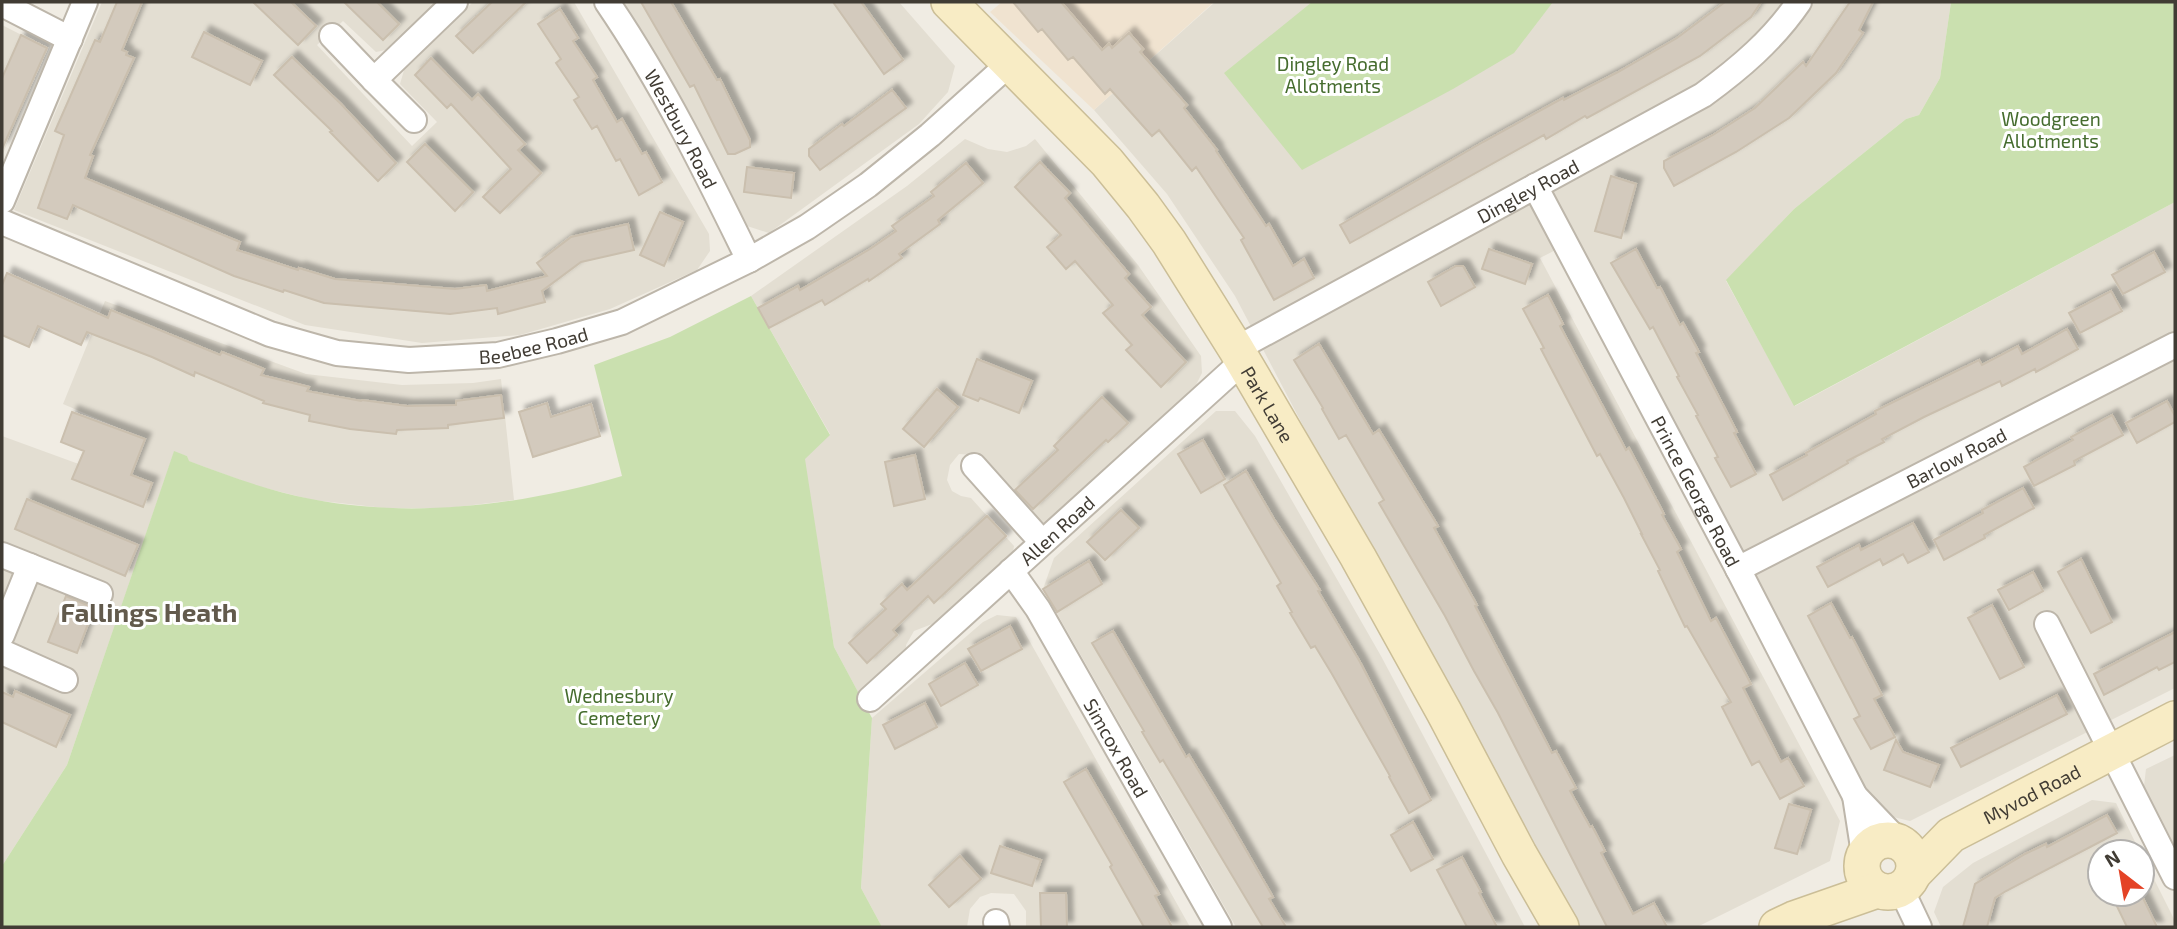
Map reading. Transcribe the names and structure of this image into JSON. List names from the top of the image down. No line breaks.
{"streets":{"main road":["Park Lane","Myvod Road"],"street":["Westbury Road","Dingley Road","Beebee Road","Barlow Road","Prince George Road","Allen Road","Simcox Road"]},"crossings":[["Westbury Road","Beebee Road"],["Dingley Road","Park Lane"],["Dingley Road","Prince George Road"],["Dingley Road","Allen Road"],["Beebee Road","Park Lane"],["Park Lane","Allen Road"],["Barlow Road","Prince George Road"],["Prince George Road","Myvod Road"],["Allen Road","Simcox Road"]],"districts":["Fallings Heath"],"parks":["Dingley Road Allotments","Woodgreen Allotments","Wednesbury Cemetery"],"north":"top left"}
